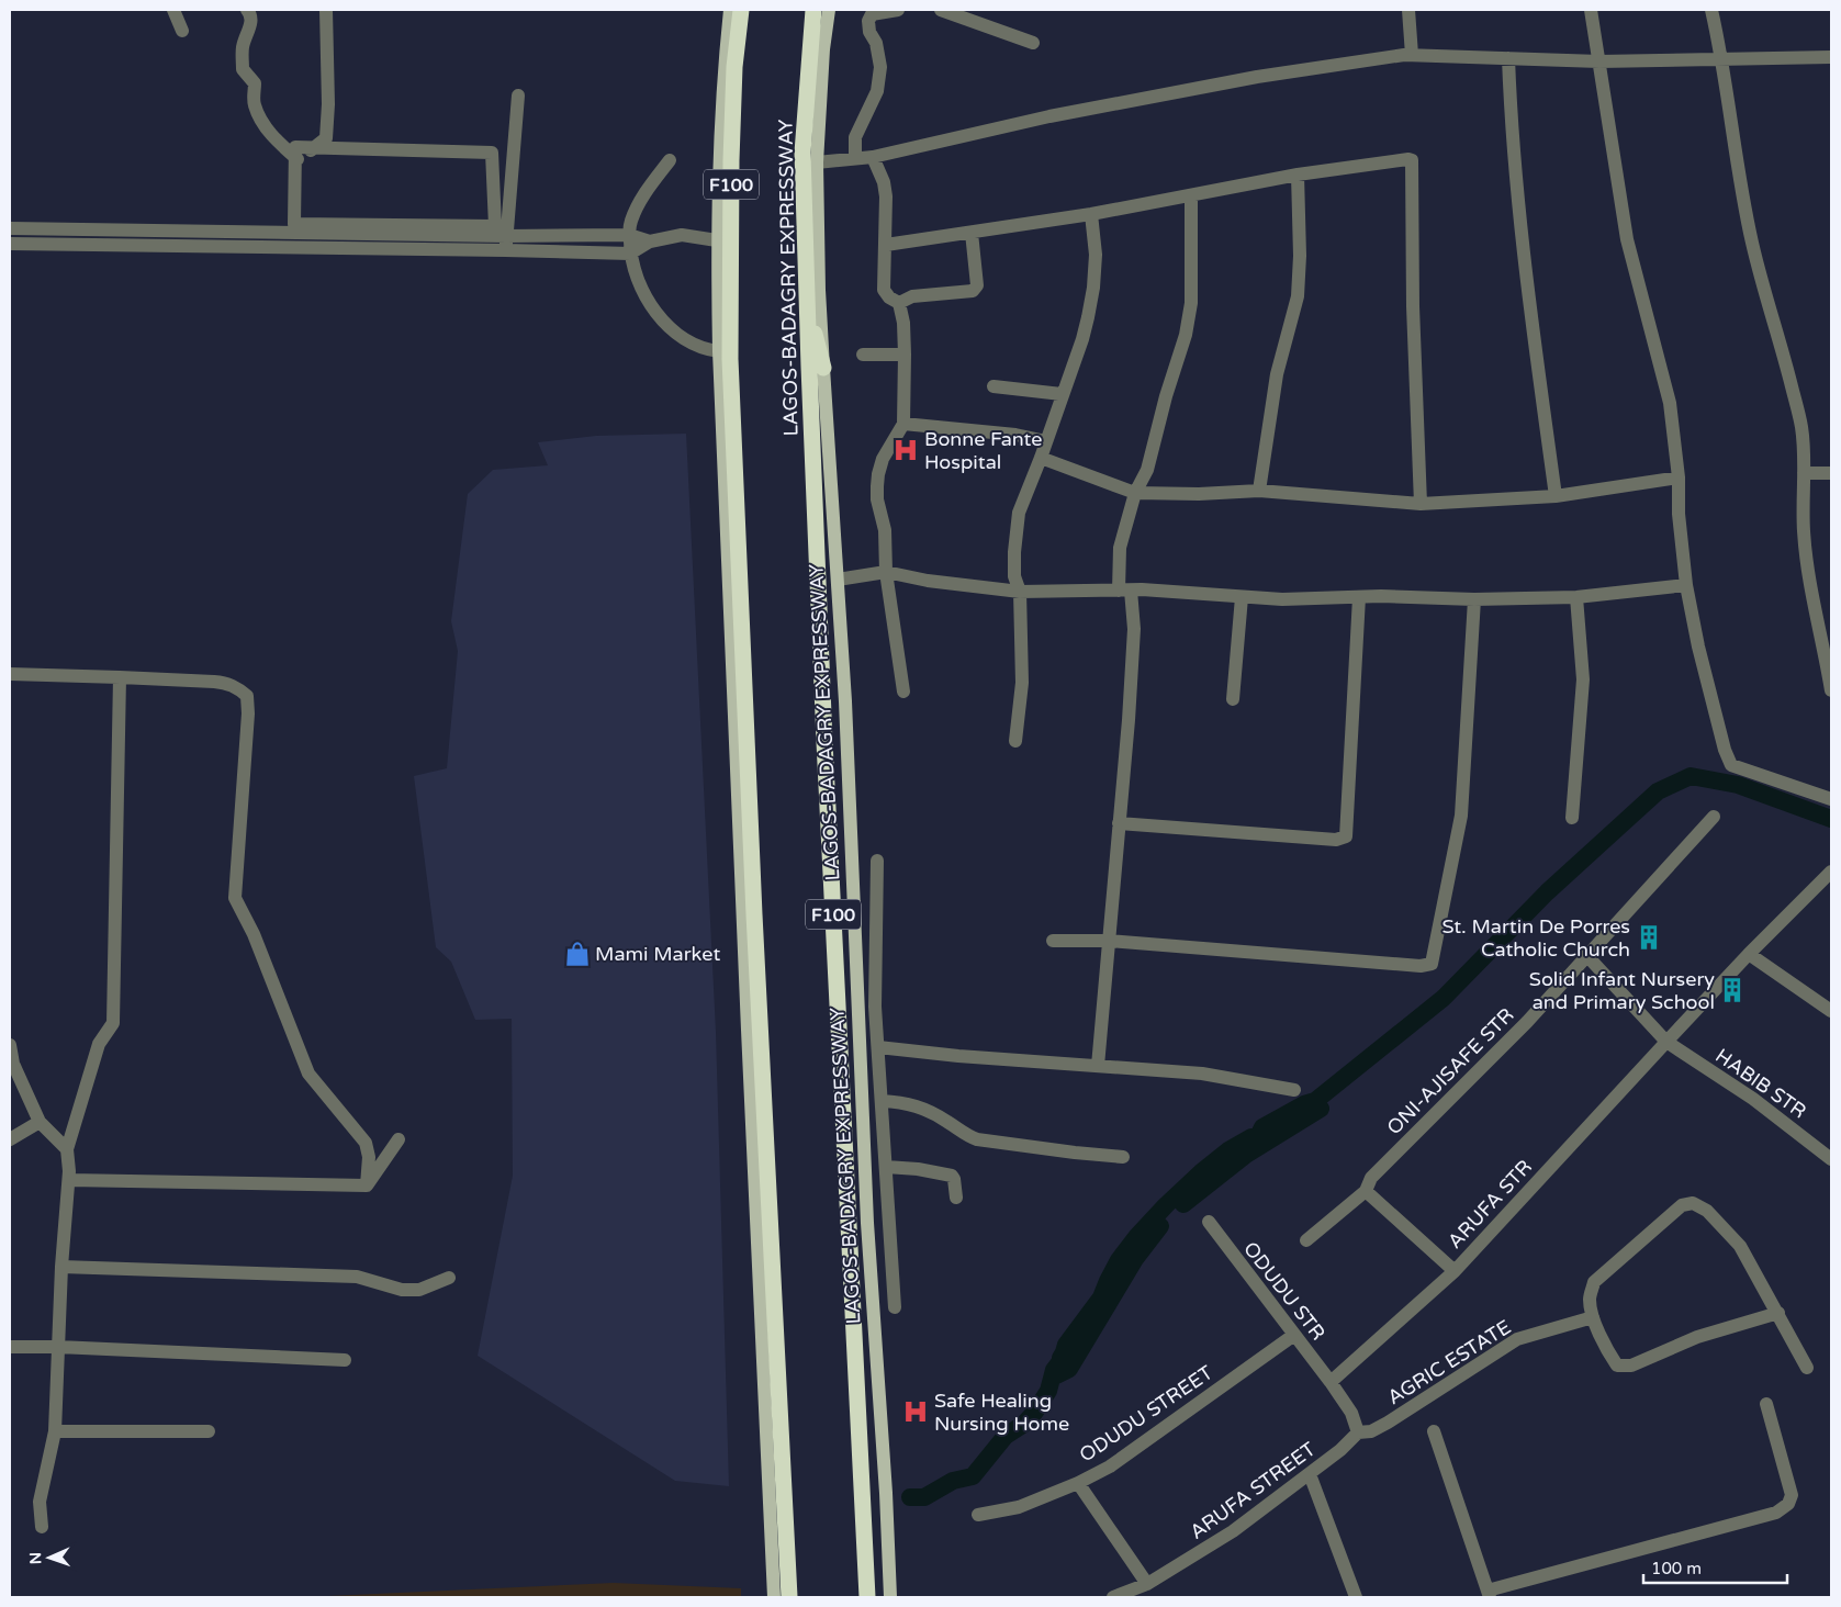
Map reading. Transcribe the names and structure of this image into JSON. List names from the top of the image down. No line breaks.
{"streets":{"highway":["F100","LAGOS-BADAGRY EXPRESSWAY"],"street":["ONI-AJISAFE STR","HABIB STR","ARUFA STR","ODUDU STR","AGRIC ESTATE","ODUDU STREET","ARUFA STREET"]},"crossings":[["HABIB STR","ARUFA STR"],["ARUFA STR","ODUDU STR"],["ODUDU STR","ODUDU STREET"],["AGRIC ESTATE","ARUFA STREET"]],"places":{"hospital":["Bonne Fante Hospital","Safe Healing Nursing Home"],"building":["St. Martin De Porres Catholic Church","Solid Infant Nursery and Primary School"],"shop":["Mami Market"]},"scale_bar":"100 m","north":"left"}
